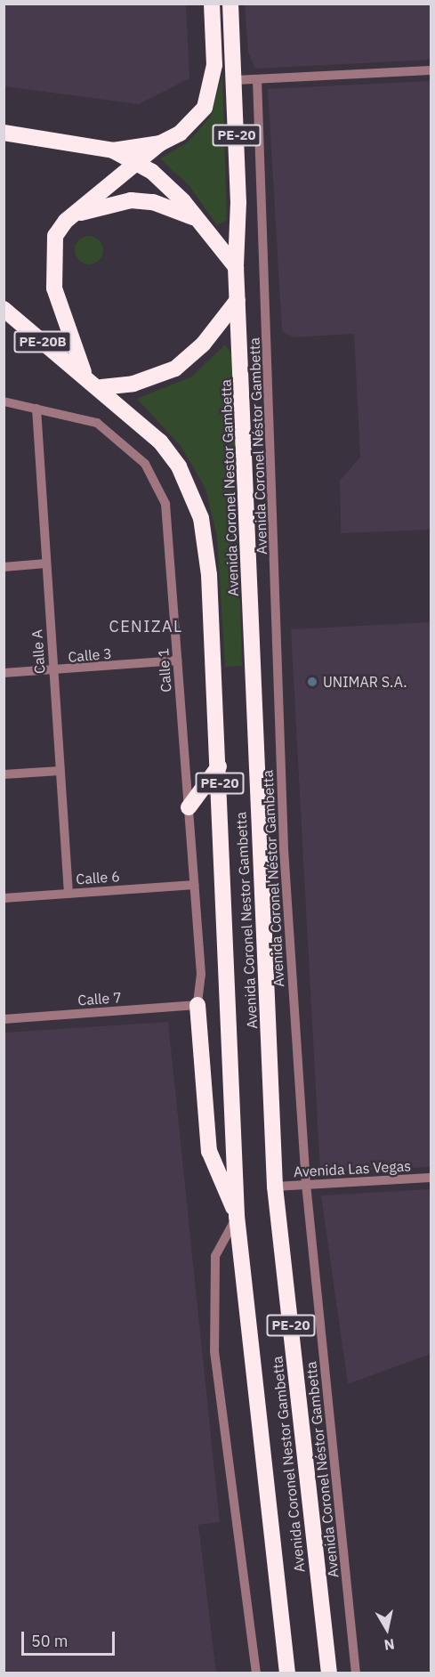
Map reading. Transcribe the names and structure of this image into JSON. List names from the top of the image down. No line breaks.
{"streets":{"highway":["PE-20","PE-20B","Avenida Coronel Nestor Gambetta"],"street":["Avenida Coronel Néstor Gambetta","Calle A","Calle 3","Calle 1","Calle 6","Calle 7","Avenida Las Vegas"]},"crossings":[["PE-20B","Avenida Coronel Nestor Gambetta"],["Avenida Coronel Néstor Gambetta","Avenida Las Vegas"],["Avenida Coronel Nestor Gambetta","Avenida Las Vegas"],["Calle A","Calle 3"],["Calle A","Calle 1"],["Calle A","Calle 6"],["Calle 3","Calle 1"],["Calle 1","Calle 6"],["Calle 1","Calle 7"]],"districts":["CENIZAL"],"places":["UNIMAR S.A."],"scale_bar":"50 m","north":"bottom"}
